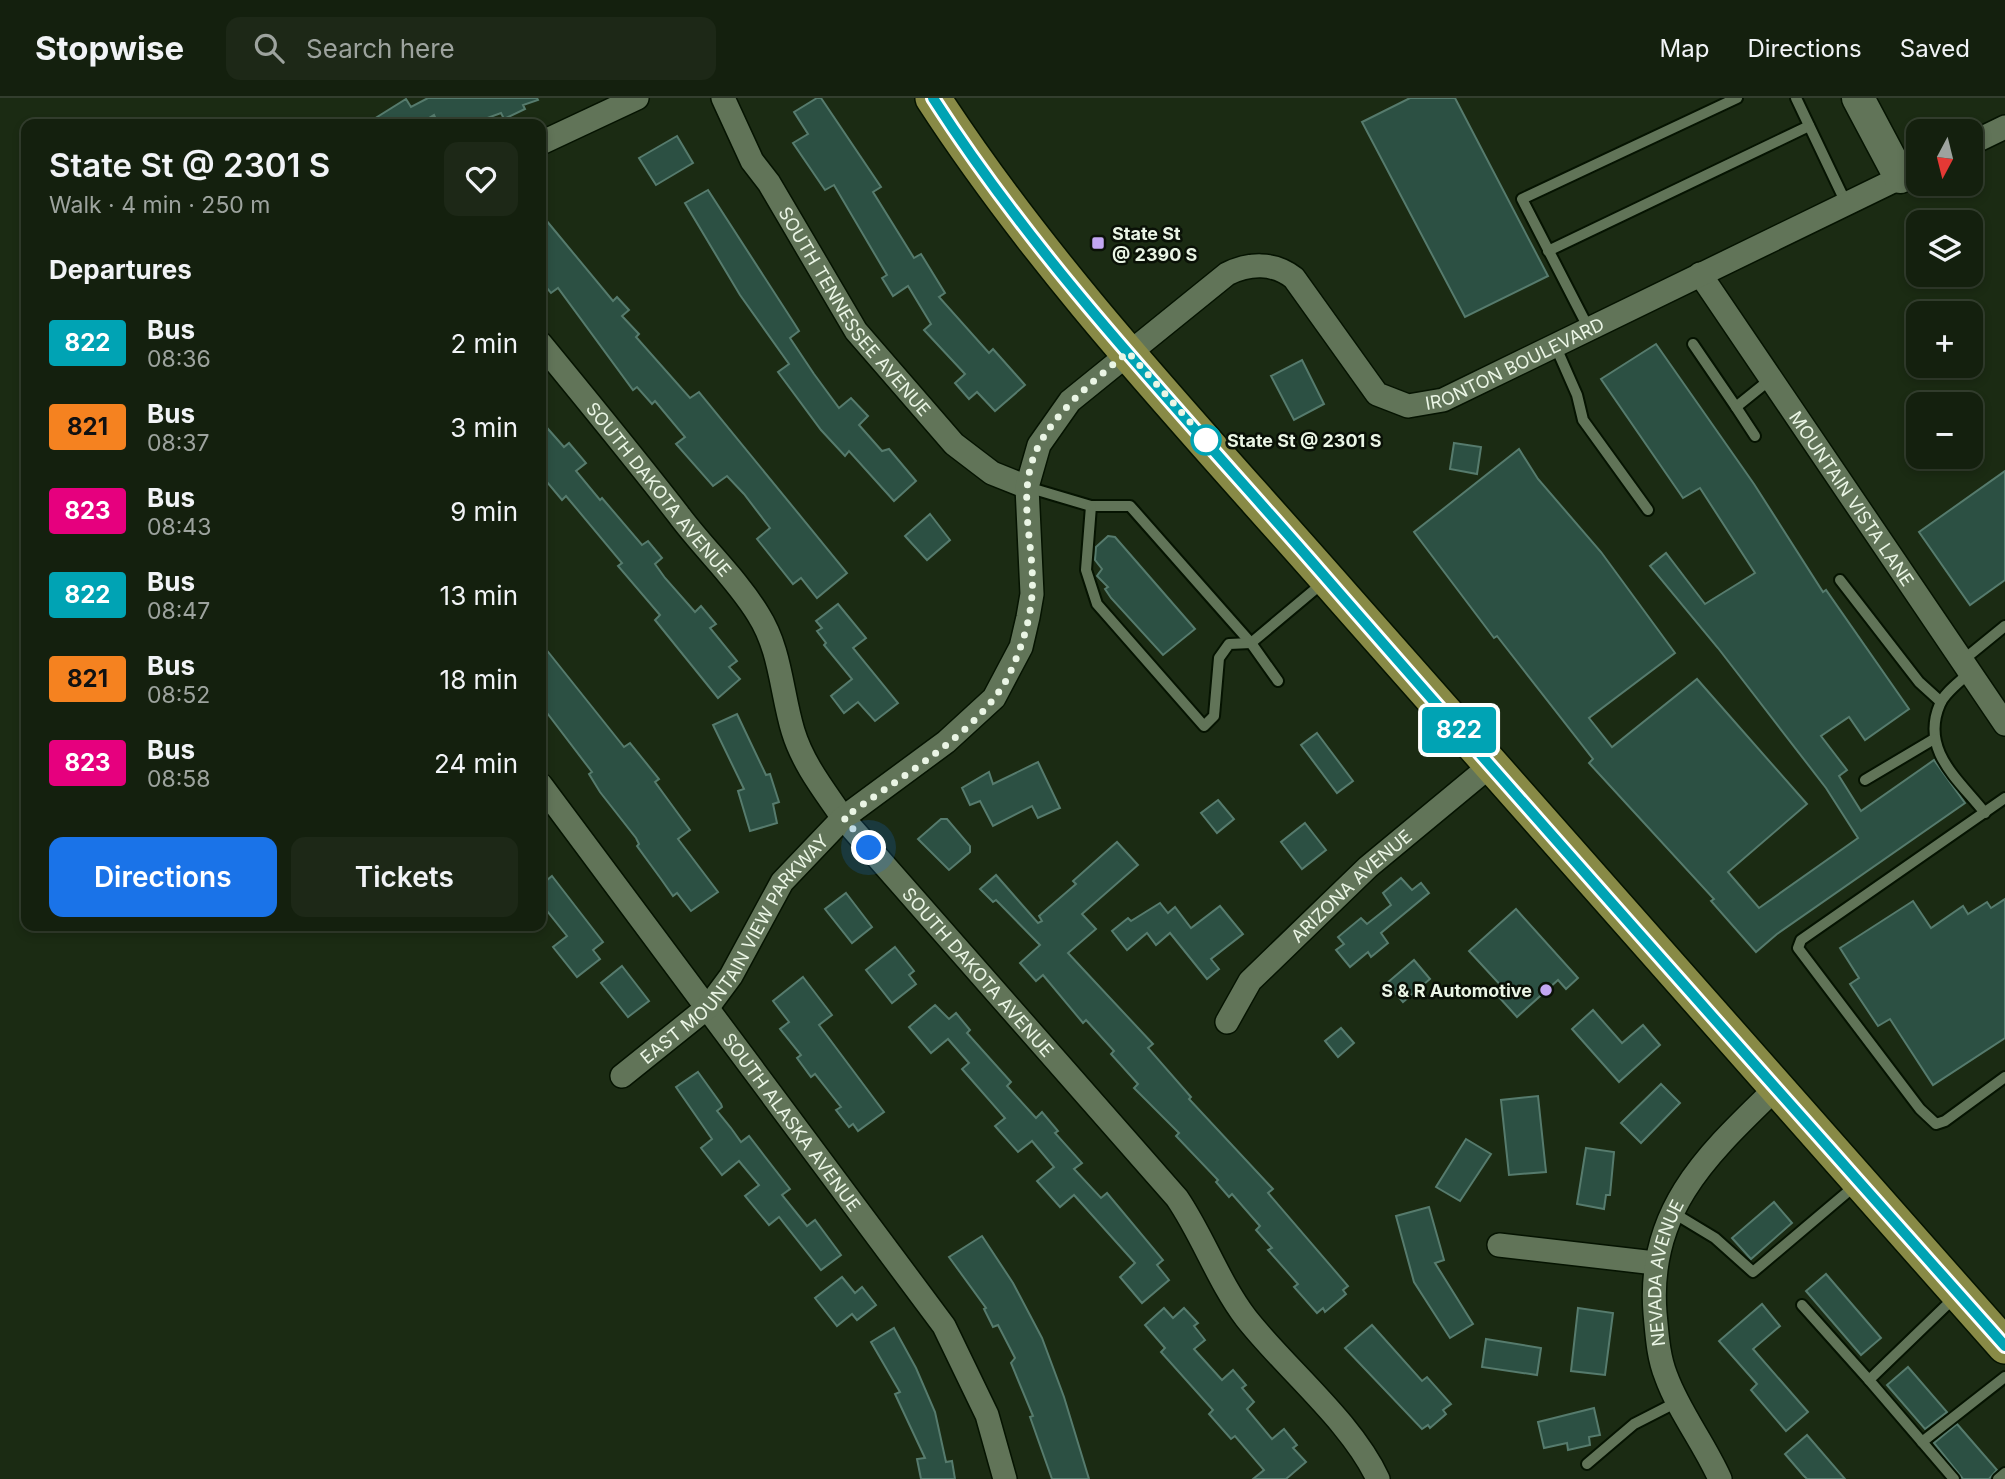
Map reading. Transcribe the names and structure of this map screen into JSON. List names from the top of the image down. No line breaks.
{"streets":{"street":["SOUTH TENNESSEE AVENUE","IRONTON BOULEVARD","SOUTH DAKOTA AVENUE","MOUNTAIN VISTA LANE","ARIZONA AVENUE","EAST MOUNTAIN VIEW PARKWAY","SOUTH ALASKA AVENUE","NEVADA AVENUE"]},"crossings":[["SOUTH TENNESSEE AVENUE","IRONTON BOULEVARD"],["SOUTH TENNESSEE AVENUE","EAST MOUNTAIN VIEW PARKWAY"],["IRONTON BOULEVARD","MOUNTAIN VISTA LANE"],["IRONTON BOULEVARD","EAST MOUNTAIN VIEW PARKWAY"],["SOUTH DAKOTA AVENUE","EAST MOUNTAIN VIEW PARKWAY"],["EAST MOUNTAIN VIEW PARKWAY","SOUTH ALASKA AVENUE"]],"places":{"transit":["State St @ 2390 S"],"other":["State St @ 2301 S","S & R Automotive"]},"lines":["bus line 822"],"north":"bottom","page":{"header":"Stopwise","search":"Search here","nav":["Map","Directions","Saved"],"on_map":"822","map_buttons":["+","−"],"heading":[["State St @ 2301 S","Walk · 4 min · 250 m"],"Departures"],"list":[{"mark":"822","name":"Bus","note":"08:36","value":"2 min"},{"mark":"821","name":"Bus","note":"08:37","value":"3 min"},{"mark":"823","name":"Bus","note":"08:43","value":"9 min"},{"mark":"822","name":"Bus","note":"08:47","value":"13 min"},{"mark":"821","name":"Bus","note":"08:52","value":"18 min"},{"mark":"823","name":"Bus","note":"08:58","value":"24 min"}],"buttons":["Directions","Tickets"]}}
